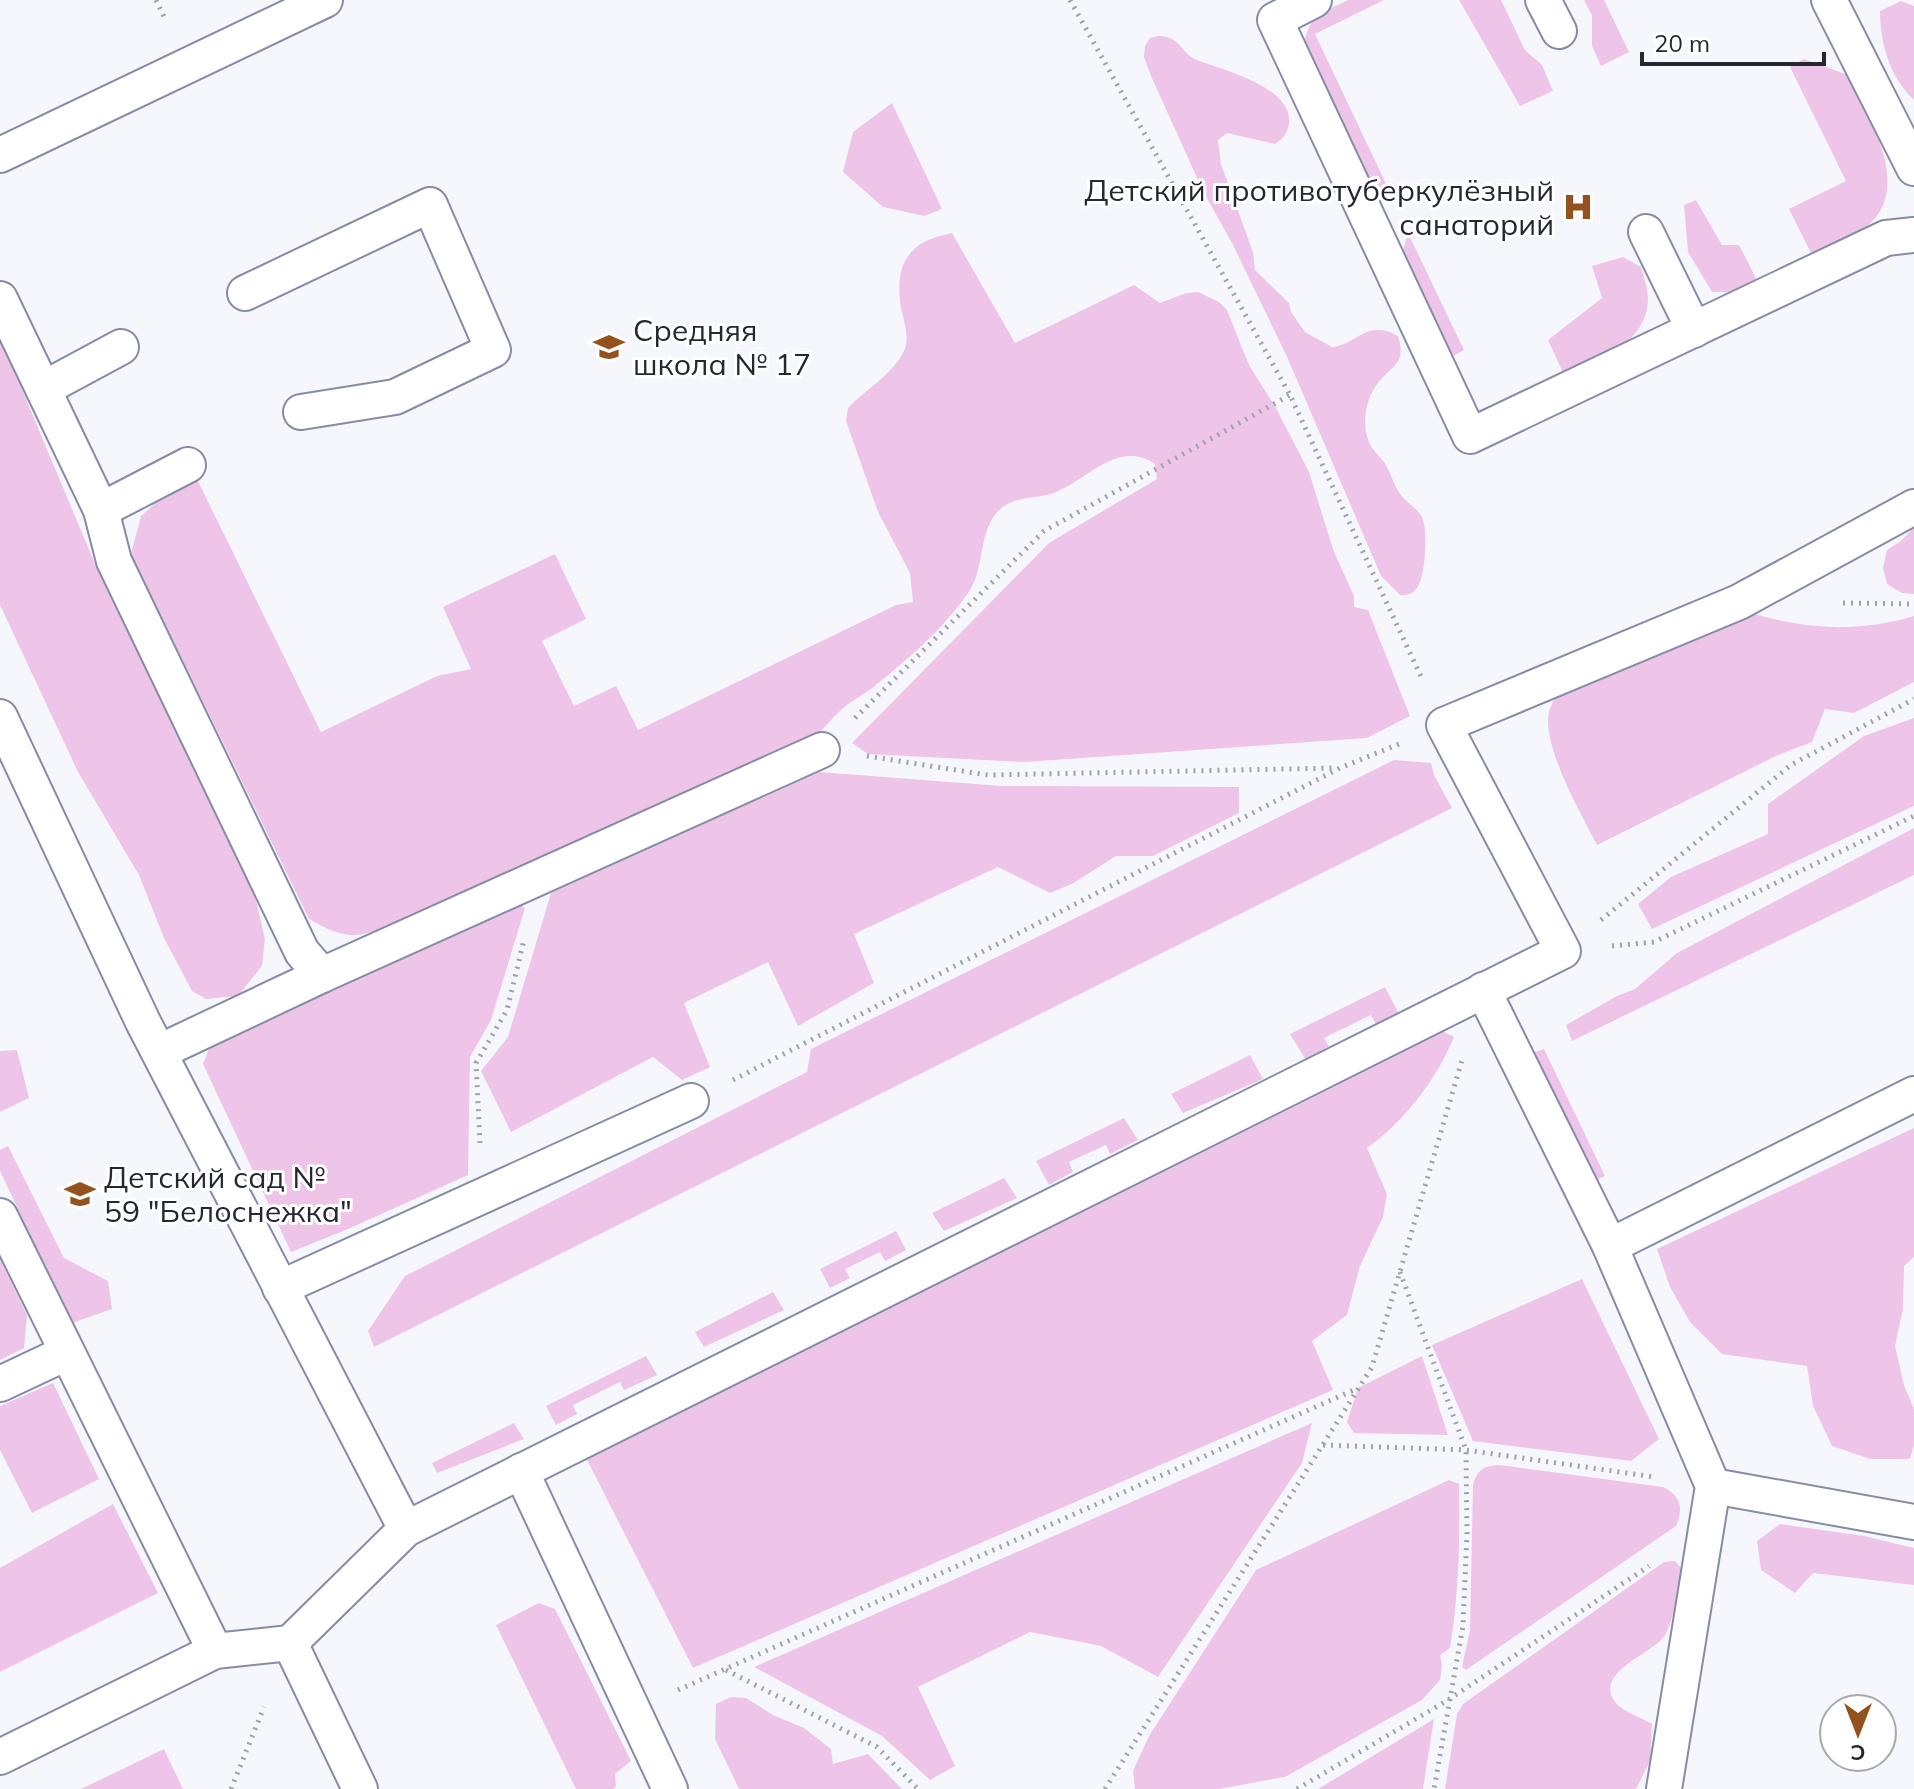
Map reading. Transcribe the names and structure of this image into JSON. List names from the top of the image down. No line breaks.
{"places":{"hospital":["Детский противотуберкулёзный санаторий"],"school or university":["Средняя школа № 17","Детский сад № 59 \"Белоснежка\""]},"scale_bar":"20 m","north":"bottom"}
